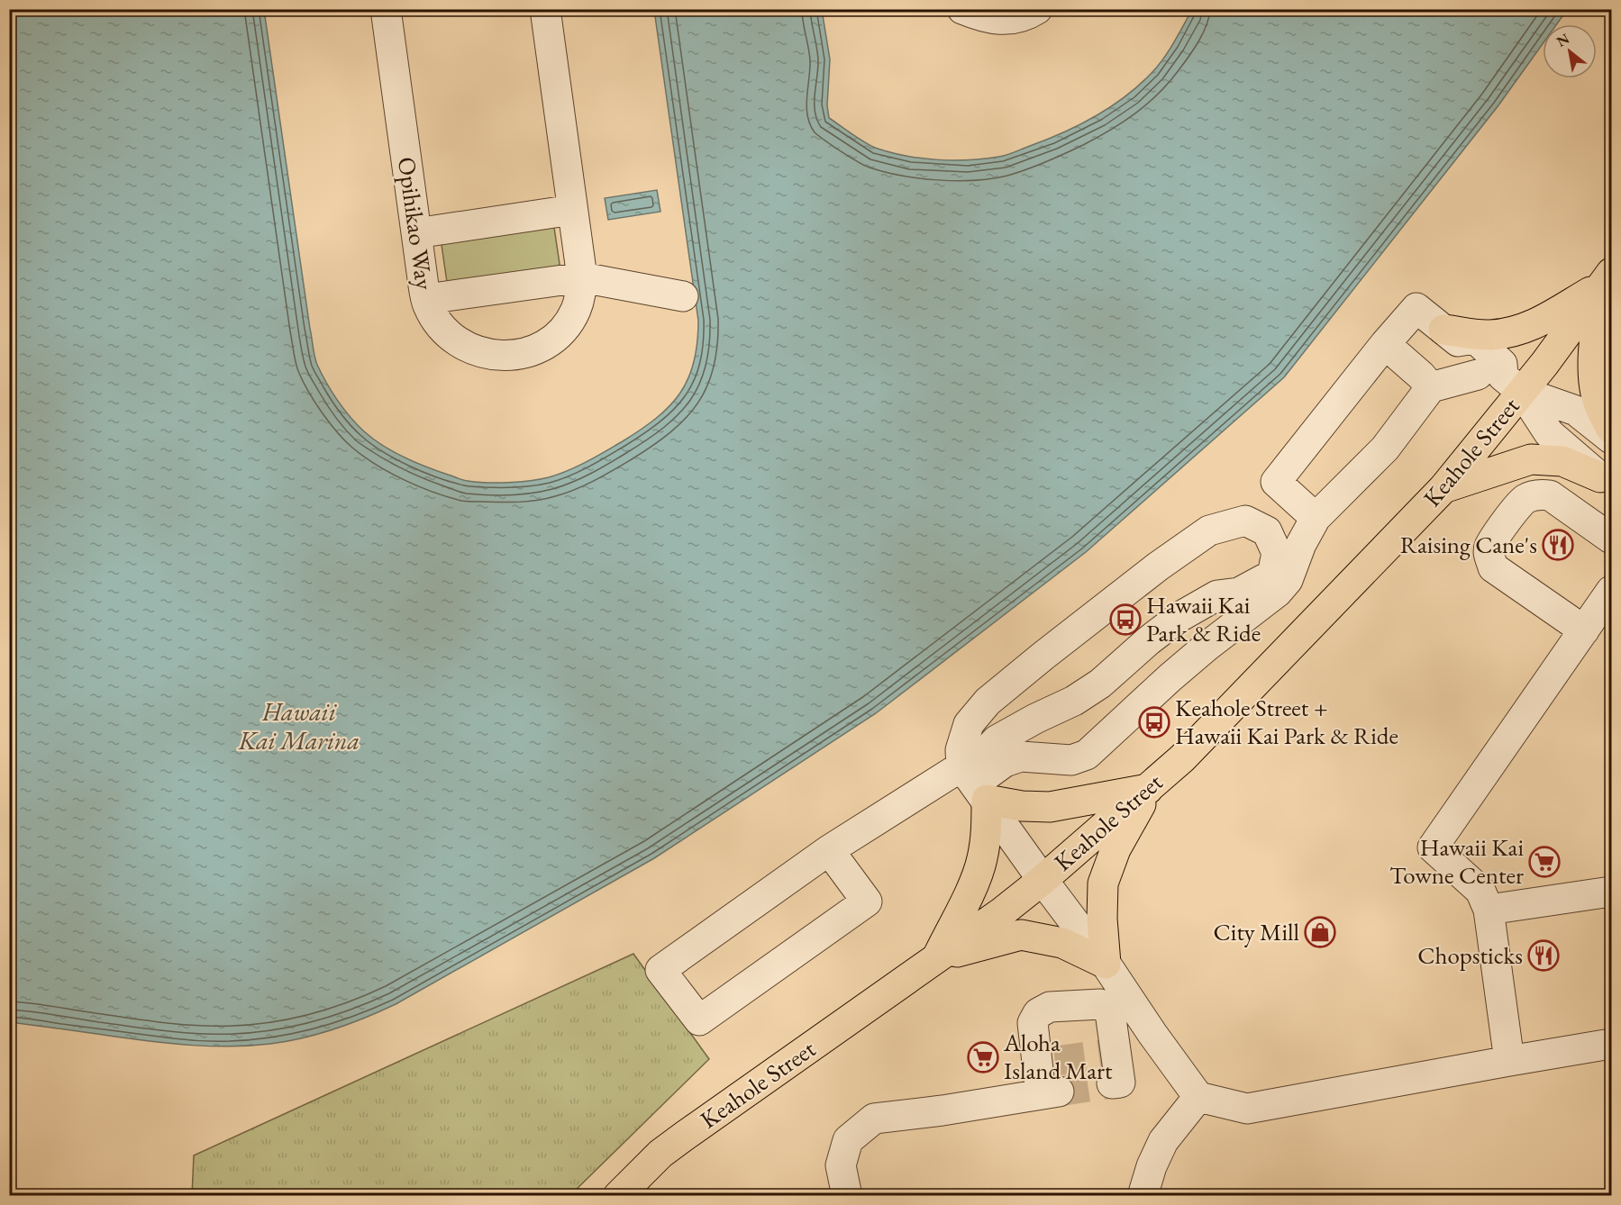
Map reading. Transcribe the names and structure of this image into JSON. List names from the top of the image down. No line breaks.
{"streets":{"main road":["Keahole Street"],"street":["Opihikao Way"]},"water":["Hawaii Kai Marina"],"places":{"restaurant":["Raising Cane's","Chopsticks"],"bus stop":["Hawaii Kai Park & Ride","Keahole Street + Hawaii Kai Park & Ride"],"supermarket":["Hawaii Kai Towne Center","Aloha Island Mart"],"shop":["City Mill"]},"north":"top left"}
